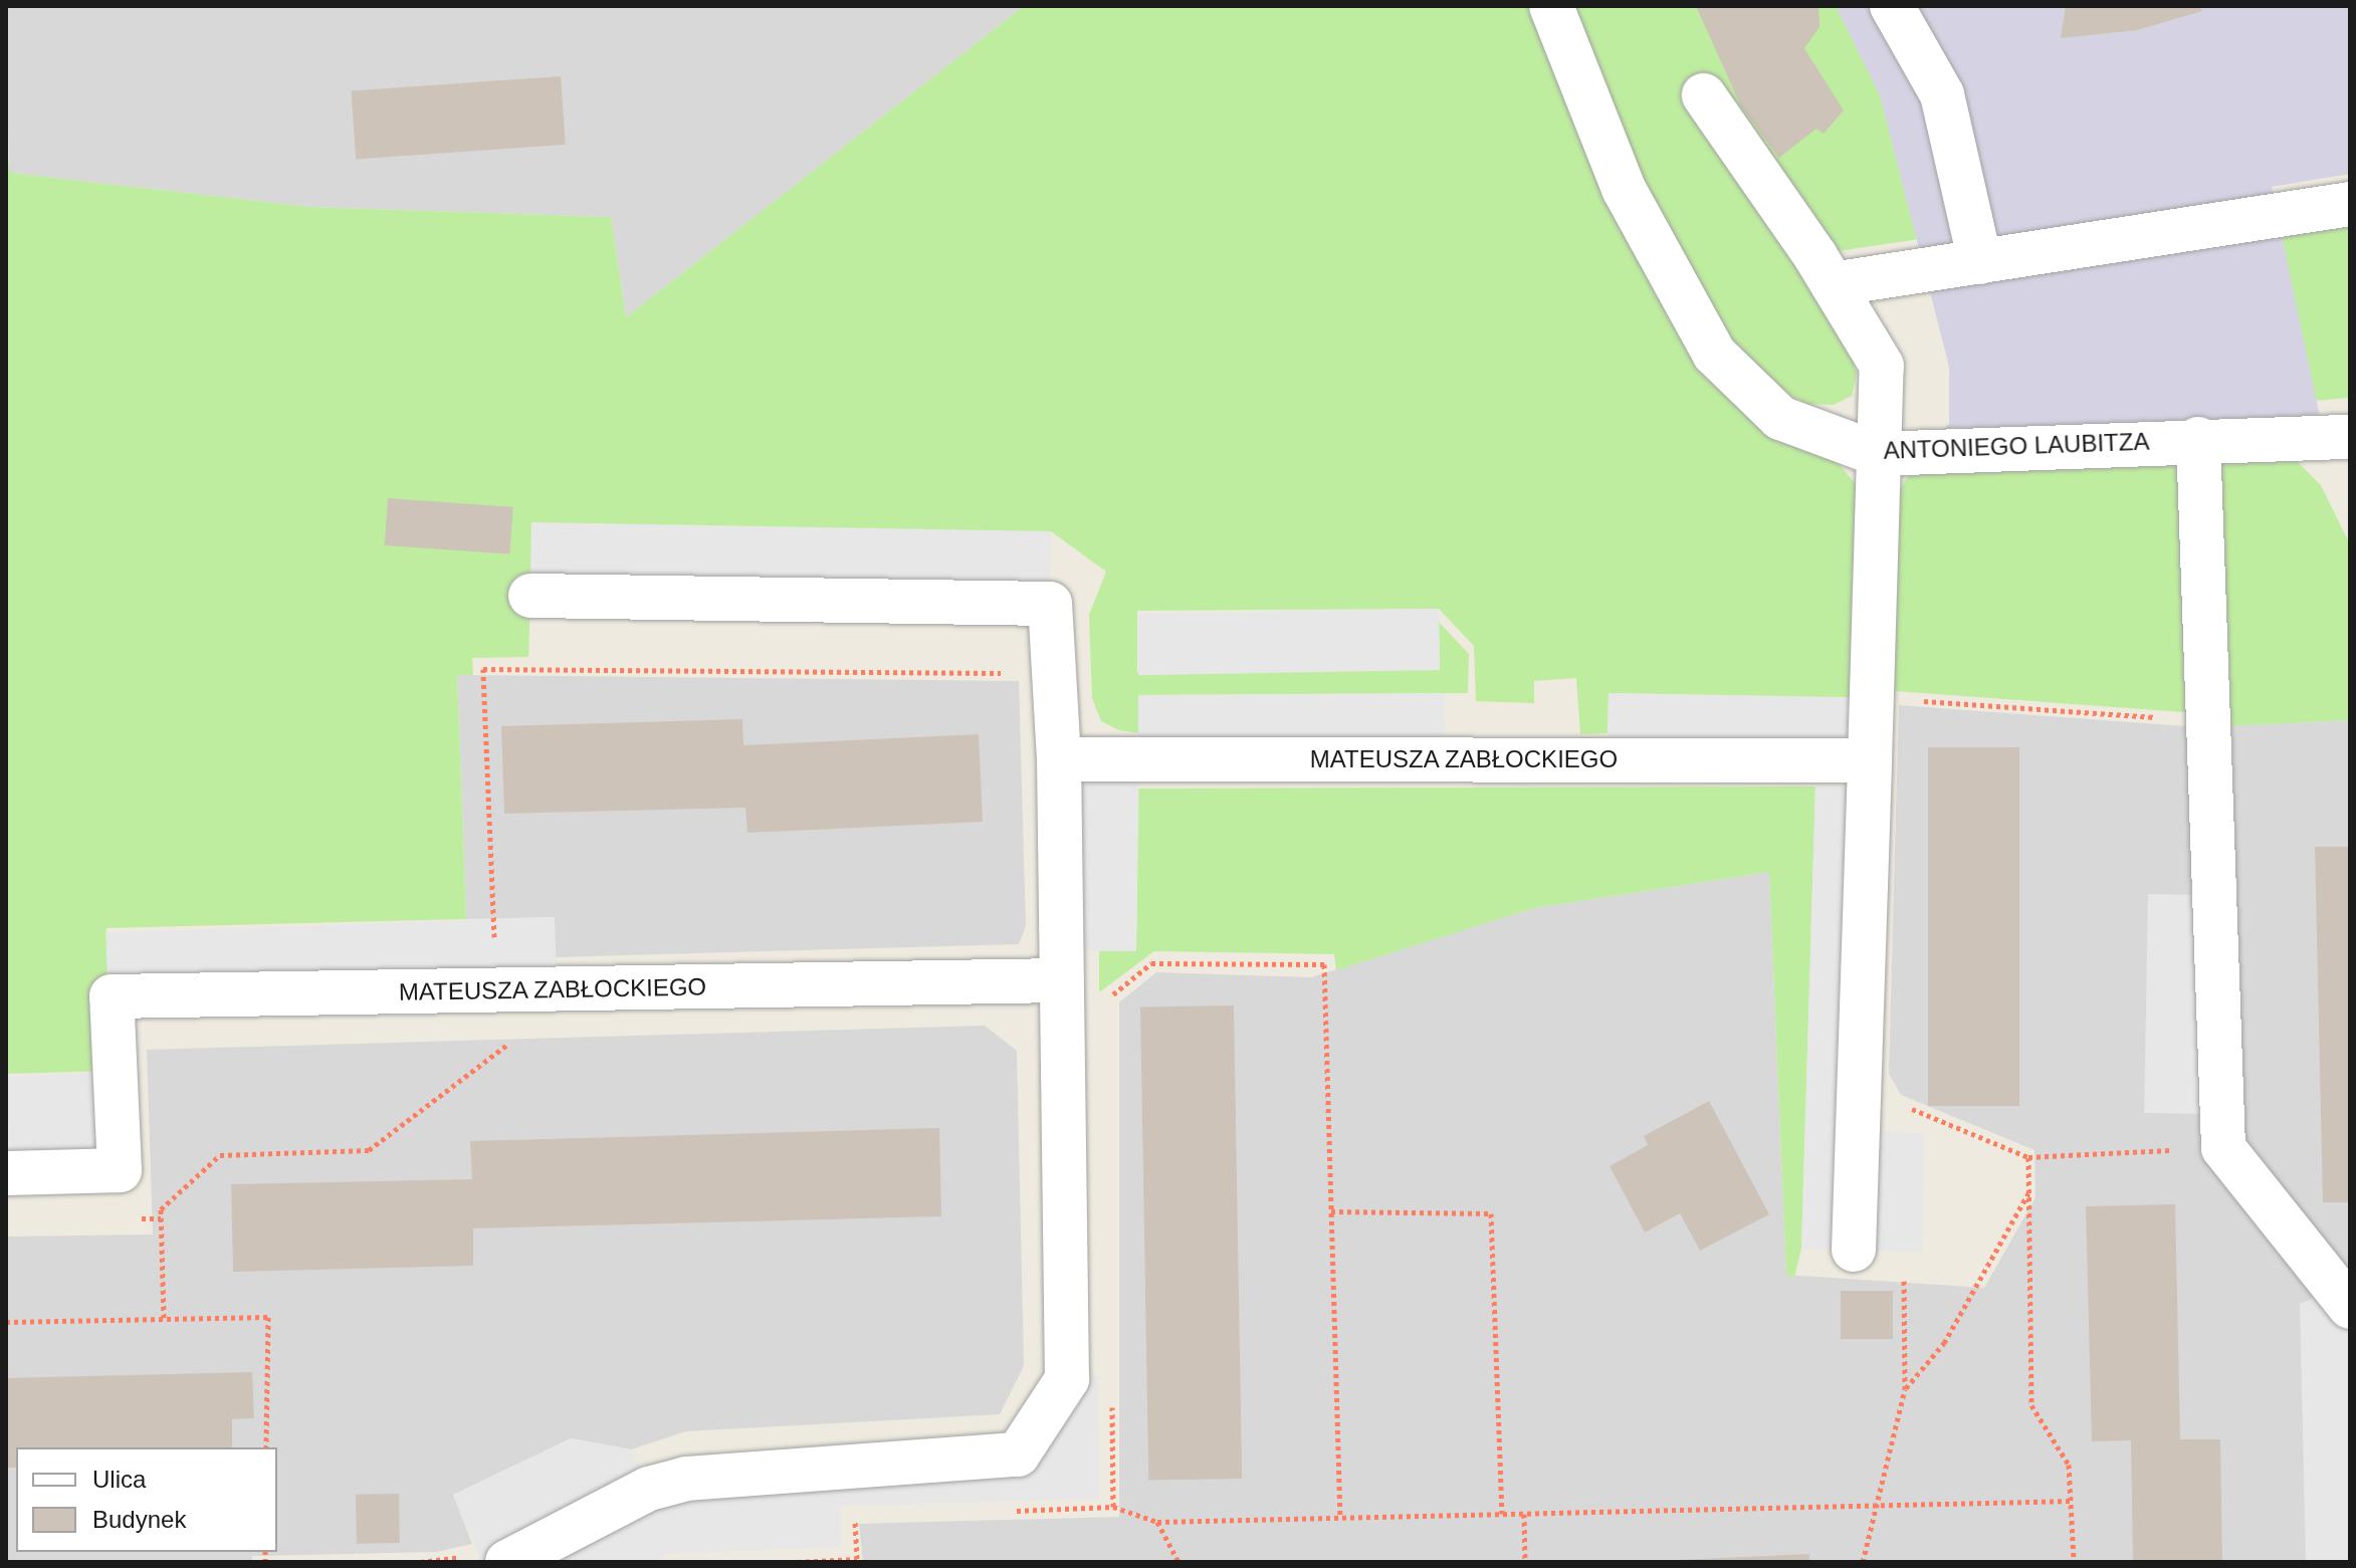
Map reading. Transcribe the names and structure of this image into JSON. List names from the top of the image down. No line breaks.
{"streets":{"street":["ANTONIEGO LAUBITZA","MATEUSZA ZABŁOCKIEGO"]},"legend":["Ulica","Budynek"]}
